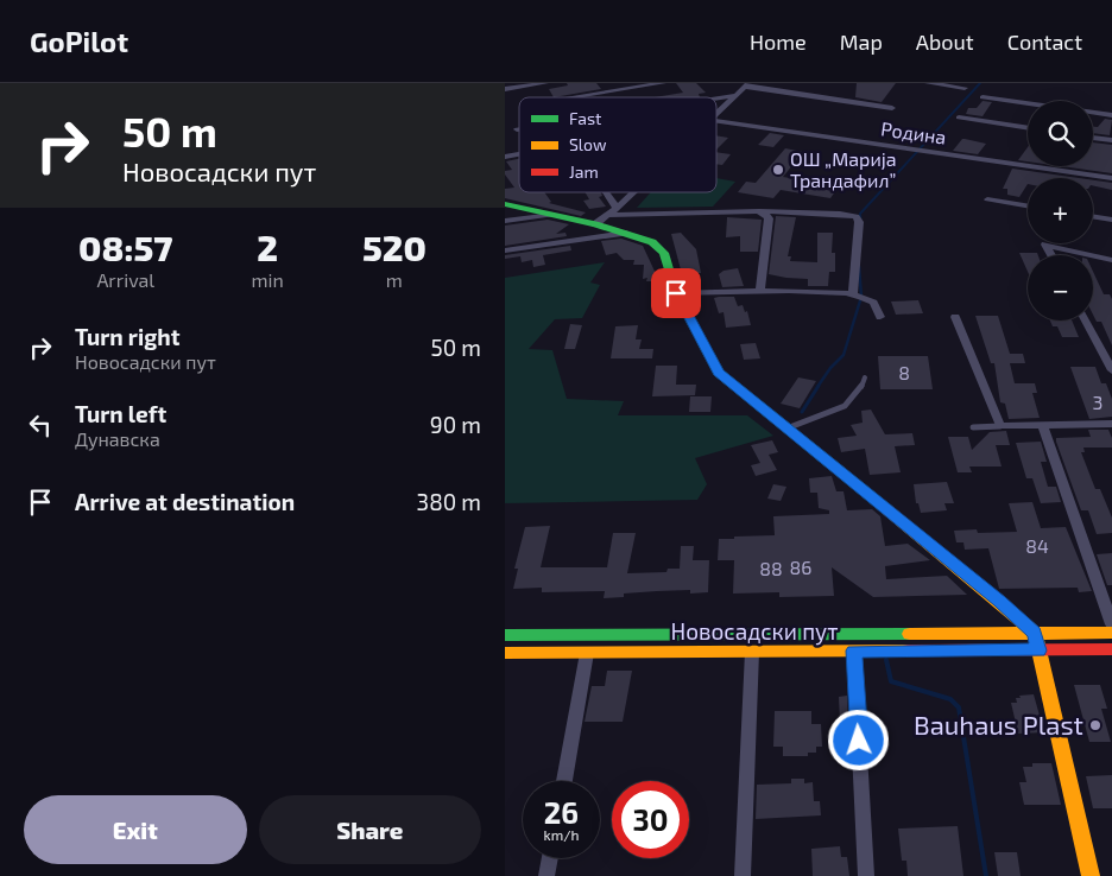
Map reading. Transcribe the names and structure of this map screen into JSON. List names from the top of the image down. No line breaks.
{"streets":{"street":["Родина","Новосадски пут"]},"places":["ОШ „Марија Трандафил”","Bauhaus Plast"],"house_numbers":["8","3","84","86","88"],"legend":["Fast","Slow","Jam"],"page":{"header":"GoPilot","nav":["Home","Map","About","Contact"],"turn":["50 m","Новосадски пут"],"map_buttons":["+","−"],"eta":["08:57","Arrival","2","min","520","m"],"list":[{"name":"Turn right","note":"Новосадски пут","value":"50 m"},{"name":"Turn left","note":"Дунавска","value":"90 m"},{"name":"Arrive at destination","value":"380 m"}],"speed":"26 km/h","limit":"30","buttons":["Exit","Share"]}}
